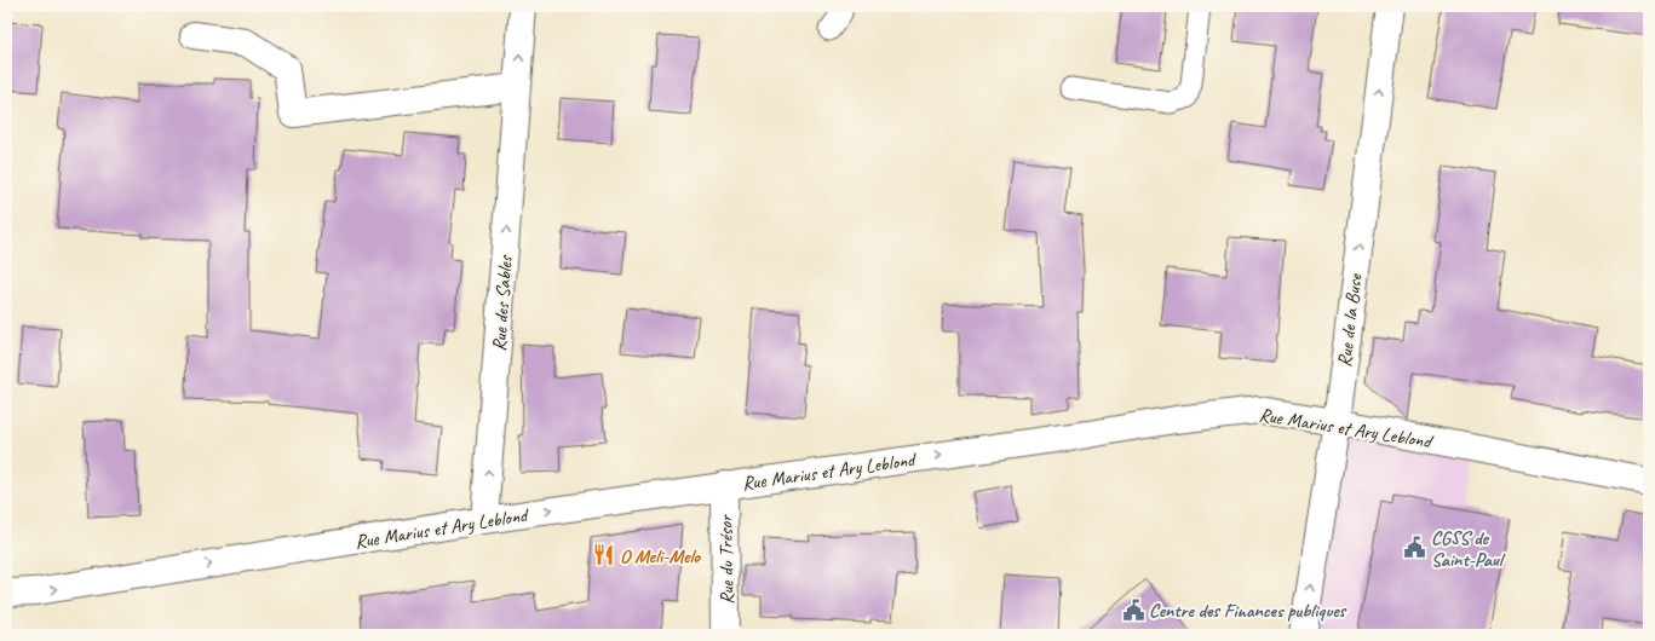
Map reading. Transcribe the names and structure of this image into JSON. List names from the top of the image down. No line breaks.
{"streets":{"street":["Rue des Sables","Rue de la Buse","Rue Marius et Ary Leblond","Rue du Trésor"]},"crossings":[["Rue des Sables","Rue Marius et Ary Leblond"],["Rue de la Buse","Rue Marius et Ary Leblond"],["Rue Marius et Ary Leblond","Rue du Trésor"]],"one_way":["Rue des Sables","Rue de la Buse","Rue Marius et Ary Leblond"],"places":{"public building":["CGSS de Saint-Paul","Centre des Finances publiques"],"restaurant":["O Meli-Melo"]}}
